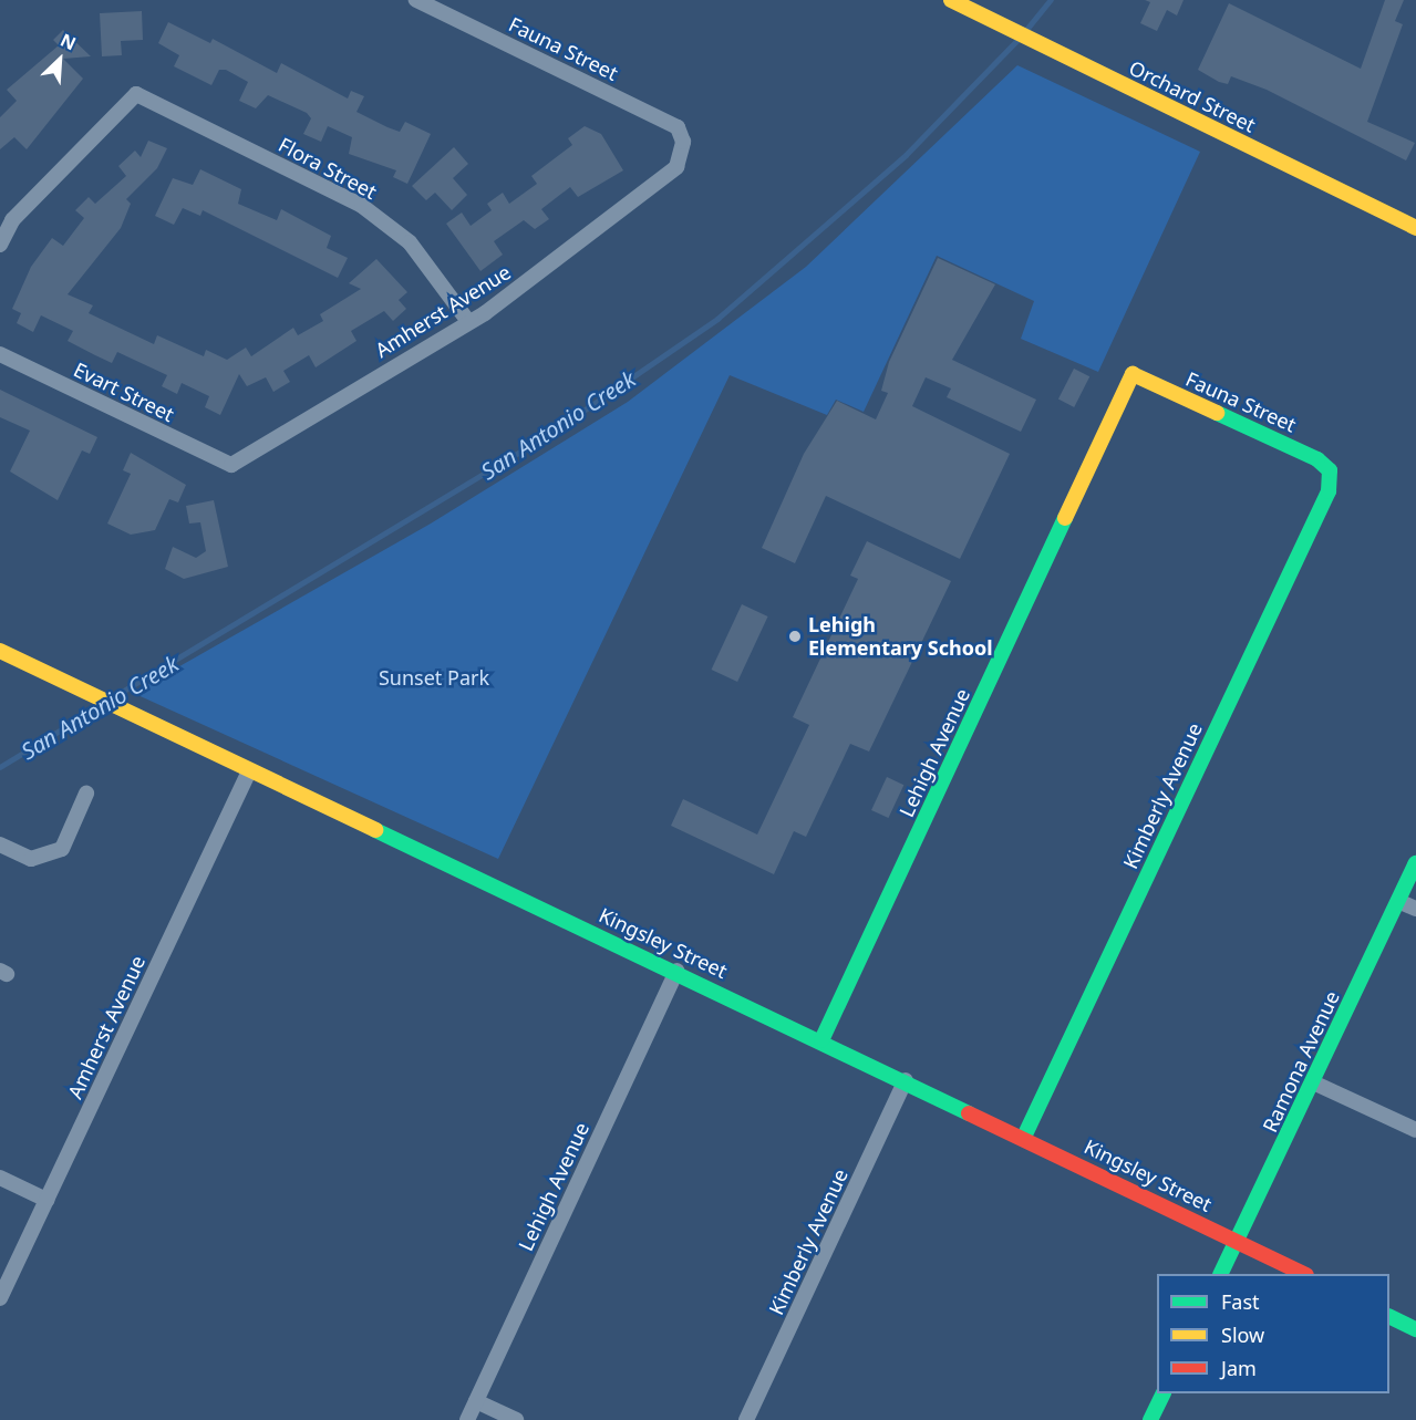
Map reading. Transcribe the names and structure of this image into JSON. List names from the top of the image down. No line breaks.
{"streets":{"street":["Fauna Street","Orchard Street","Flora Street","Amherst Avenue","Evart Street","Lehigh Avenue","Kimberly Avenue","Kingsley Street","Ramona Avenue"]},"crossings":[["Fauna Street","Amherst Avenue"],["Fauna Street","Lehigh Avenue"],["Fauna Street","Kimberly Avenue"],["Flora Street","Amherst Avenue"],["Amherst Avenue","Evart Street"],["Amherst Avenue","Kingsley Street"],["Lehigh Avenue","Kingsley Street"],["Kimberly Avenue","Kingsley Street"],["Kingsley Street","Ramona Avenue"]],"water":["San Antonio Creek"],"parks":["Sunset Park"],"places":["Lehigh Elementary School"],"legend":["Fast","Slow","Jam"],"north":"top right"}
